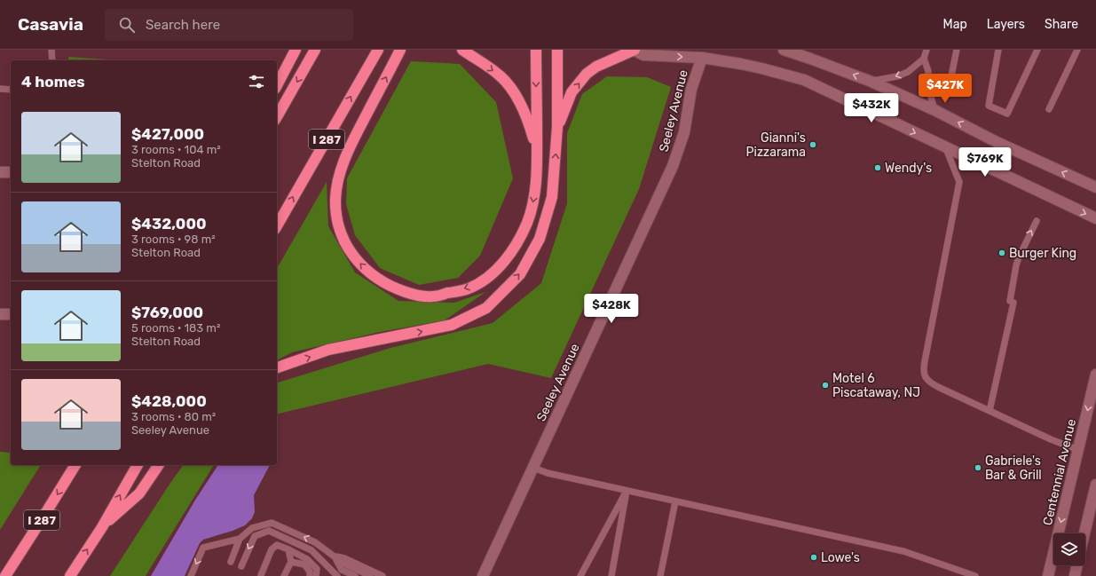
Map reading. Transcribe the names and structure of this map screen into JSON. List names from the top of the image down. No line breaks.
{"streets":{"highway":["I 287"],"main road":["Seeley Avenue","Centennial Avenue"]},"one_way":["Centennial Avenue"],"places":["Gianni's Pizzarama","Wendy's","Burger King","Motel 6 Piscataway, NJ","Gabriele's Bar & Grill","Lowe's"],"page":{"header":"Casavia","search":"Search here","nav":["Map","Layers","Share"],"heading":"4 homes","price":["$427K","$432K","$769K","$428K"],"list":[{"name":"$427,000","note":"3 rooms · 104 m² · Stelton Road"},{"name":"$432,000","note":"3 rooms · 98 m² · Stelton Road"},{"name":"$769,000","note":"5 rooms · 183 m² · Stelton Road"},{"name":"$428,000","note":"3 rooms · 80 m² · Seeley Avenue"}]}}
